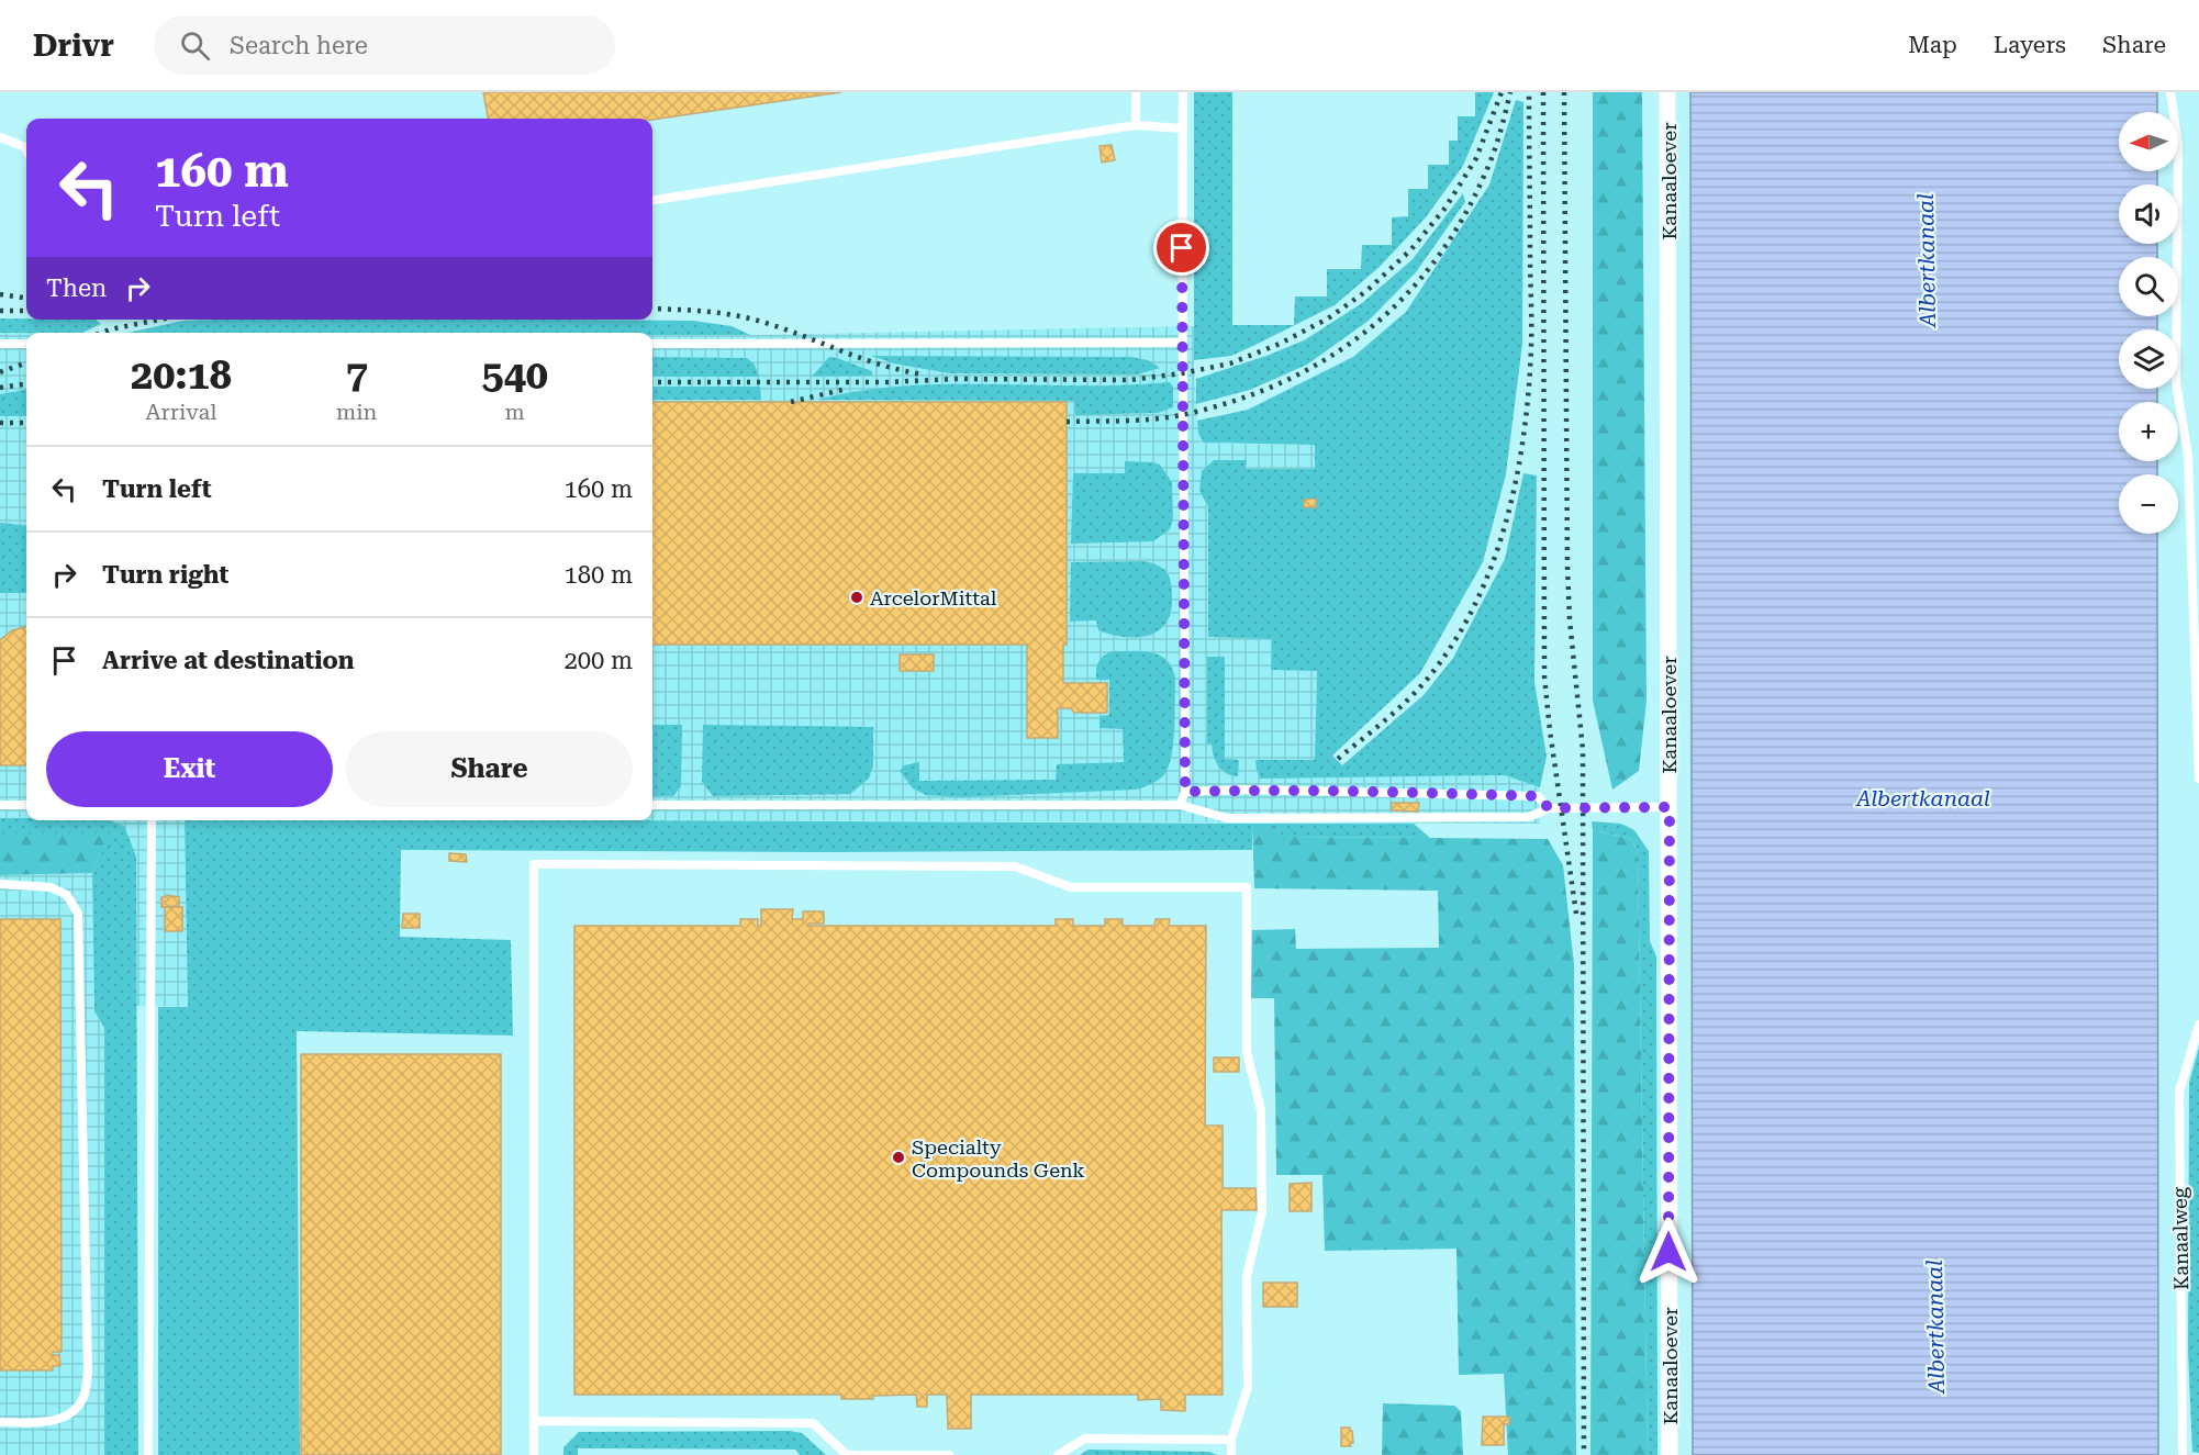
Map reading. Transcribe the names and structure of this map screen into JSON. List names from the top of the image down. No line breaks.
{"streets":{"street":["Kanaaloever"],"lane":["Kanaalweg"]},"water":["Albertkanaal"],"places":["ArcelorMittal","Specialty Compounds Genk"],"north":"left","page":{"header":"Drivr","search":"Search here","nav":["Map","Layers","Share"],"map_buttons":["+","−"],"turn":["160 m","Turn left"],"then":"Then","eta":["20:18","Arrival","7","min","540","m"],"list":[{"name":"Turn left","value":"160 m"},{"name":"Turn right","value":"180 m"},{"name":"Arrive at destination","value":"200 m"}],"buttons":["Exit","Share"]}}
